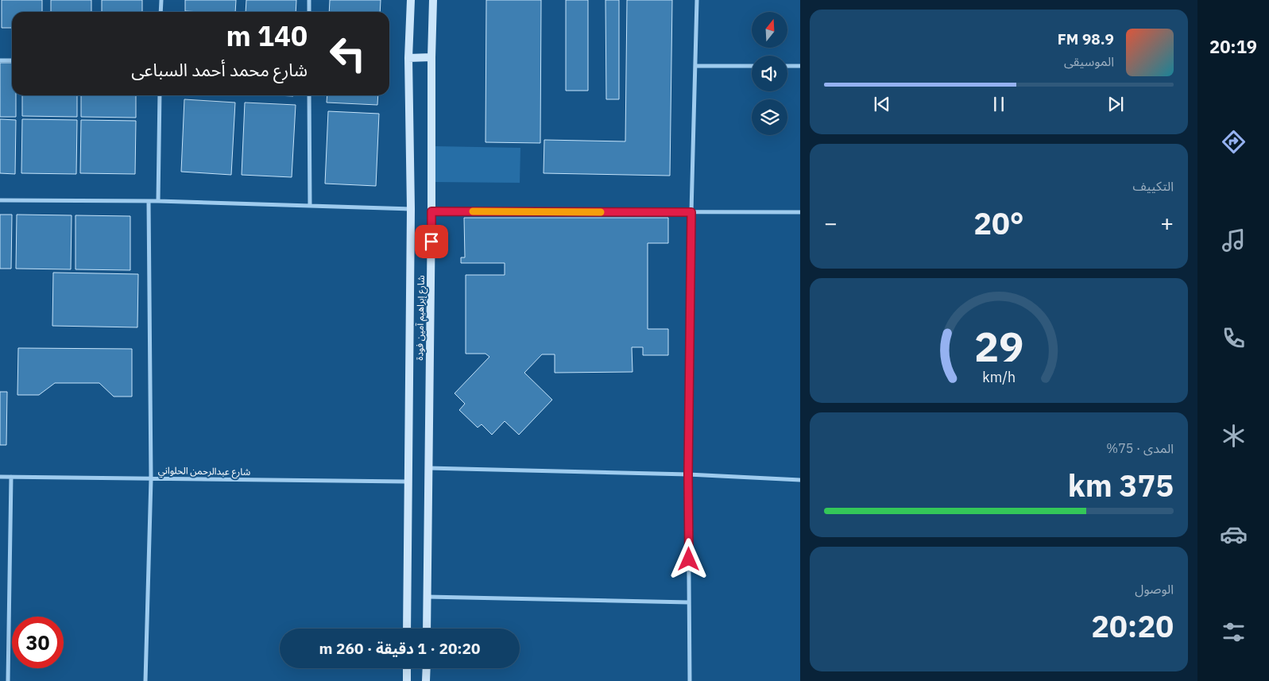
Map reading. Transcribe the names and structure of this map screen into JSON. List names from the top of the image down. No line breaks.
{"streets":{"street":["شارع إبراهيم آمين فودة","شارع عبدالرحمن الحلواني"]},"crossings":[["شارع إبراهيم آمين فودة","شارع عبدالرحمن الحلواني"]],"north":"top","page":{"tabs":"20:19","turn":["140 m","شارع محمد أحمد السباعى"],"song":["98.9 FM","الموسيقى"],"tile":["التكييف",["المدى · 75%","375 km"],["الوصول","20:20"]],"heat":["−","20°","+"],"limit":"30","trip":"20:20 · 1 دقيقة · 260 m","gauge":["29","km/h"]}}
